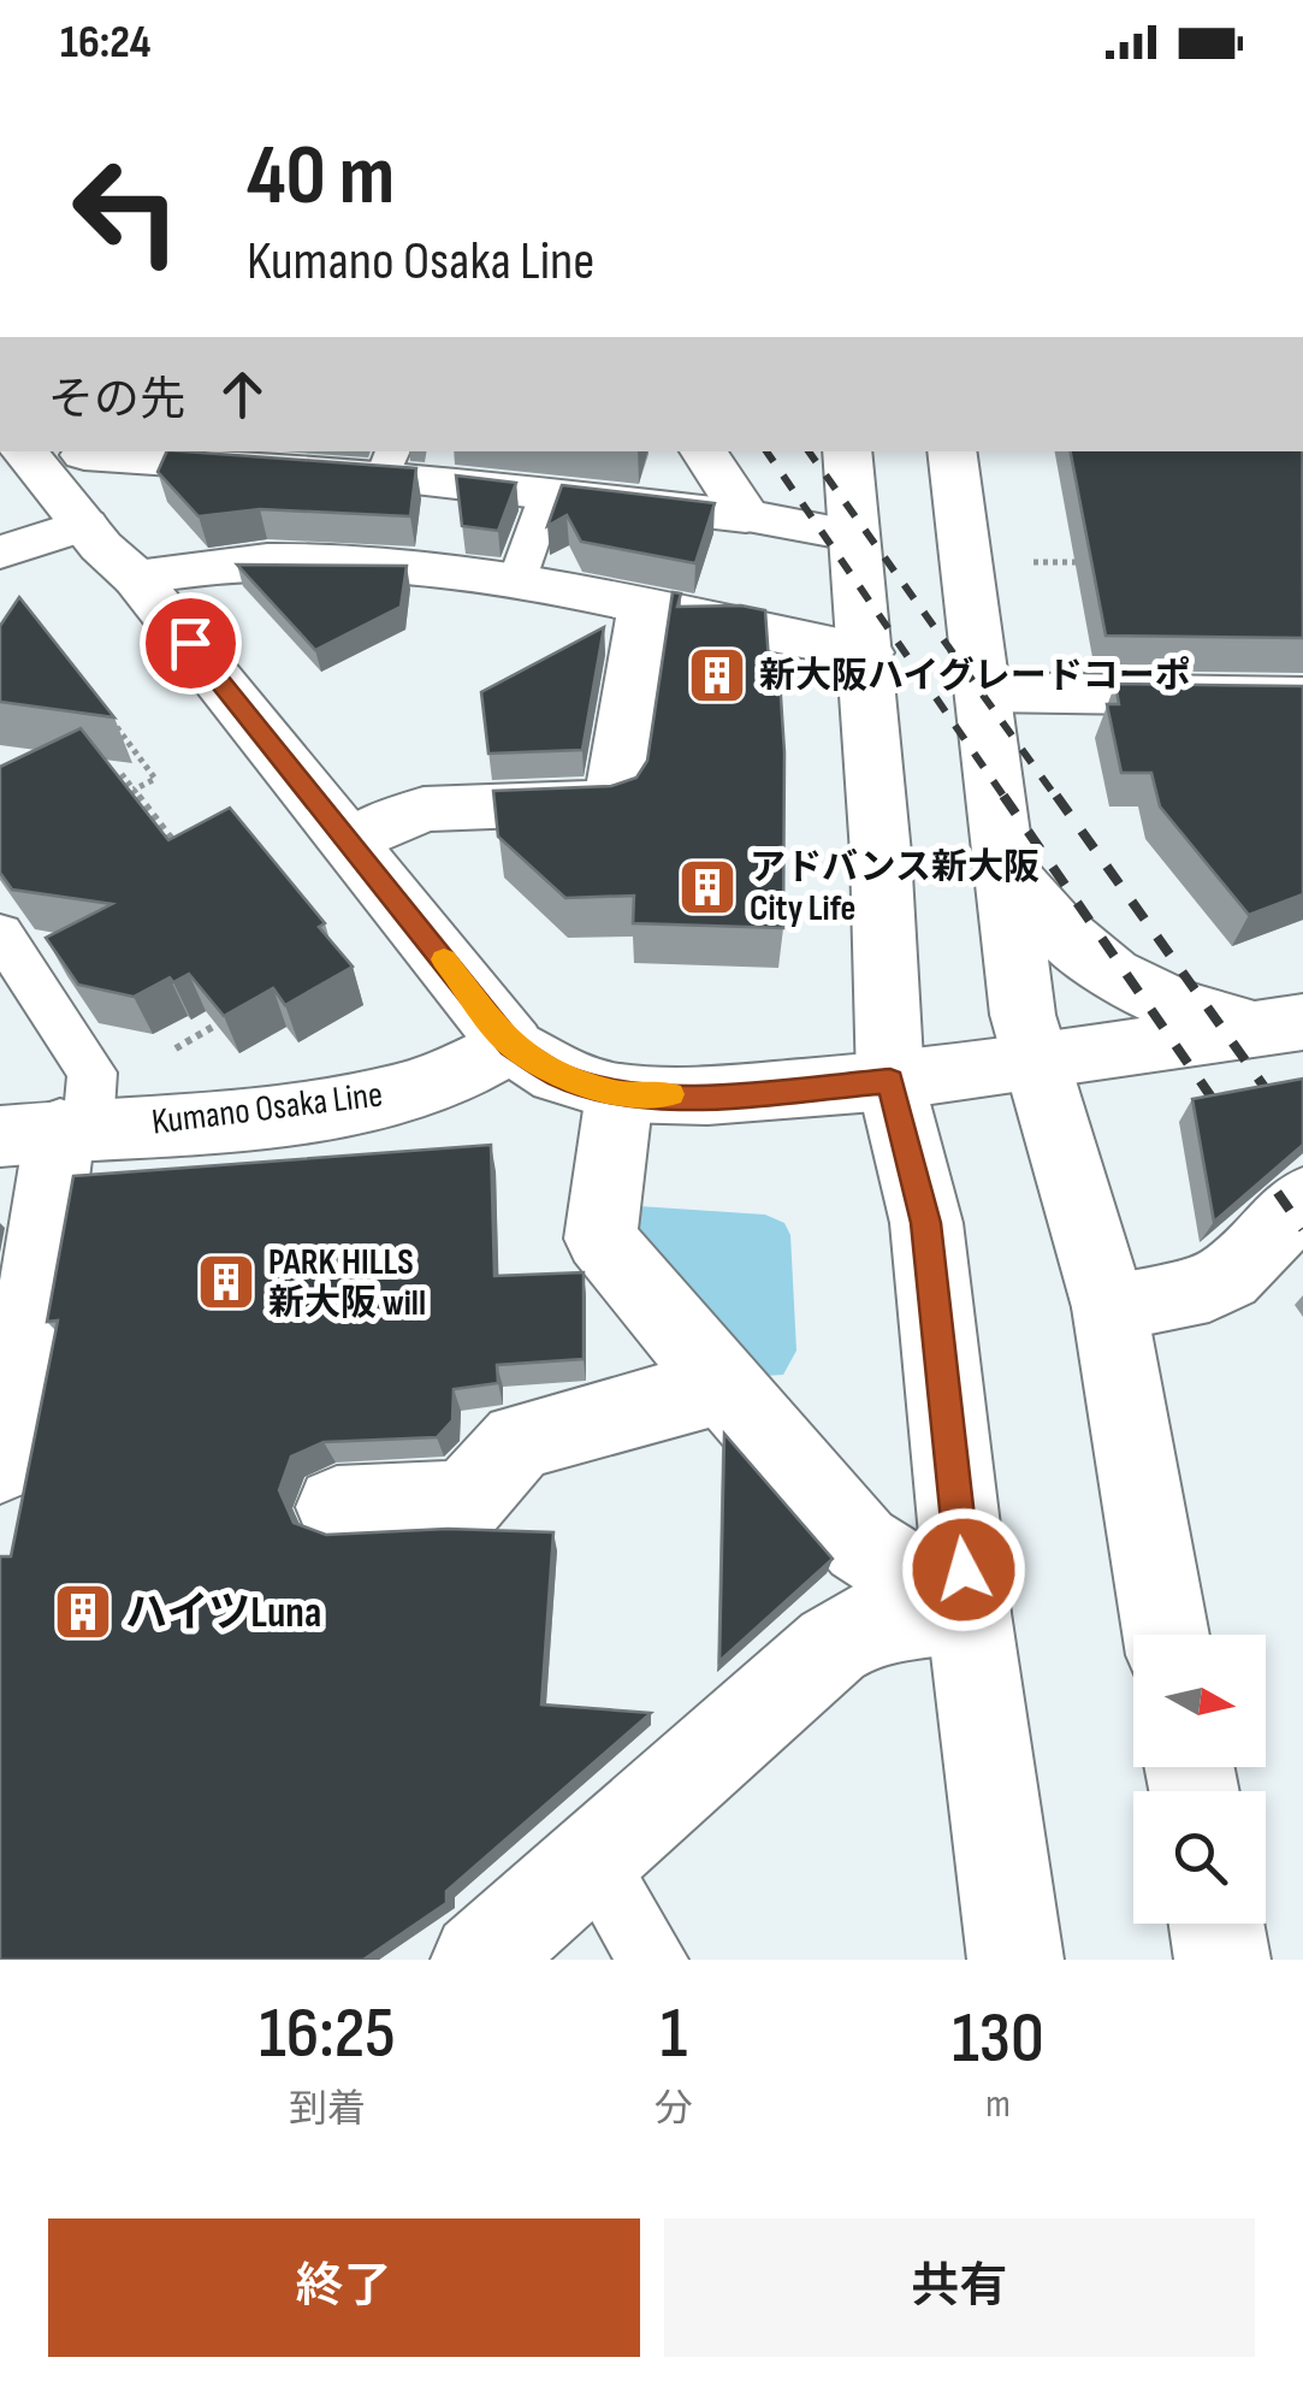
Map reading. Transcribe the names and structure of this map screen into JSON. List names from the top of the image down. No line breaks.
{"streets":{"street":["Kumano Osaka Line"]},"places":{"building":["新大阪ハイグレードコーポ","アドバンス新大阪 City Life","PARK HILLS 新大阪 will","ハイツLuna"]},"north":"right","page":{"status":"16:24","turn":["40 m","Kumano Osaka Line"],"then":"その先","eta":["16:25","到着","1","分","130","m"],"buttons":["終了","共有"]}}
